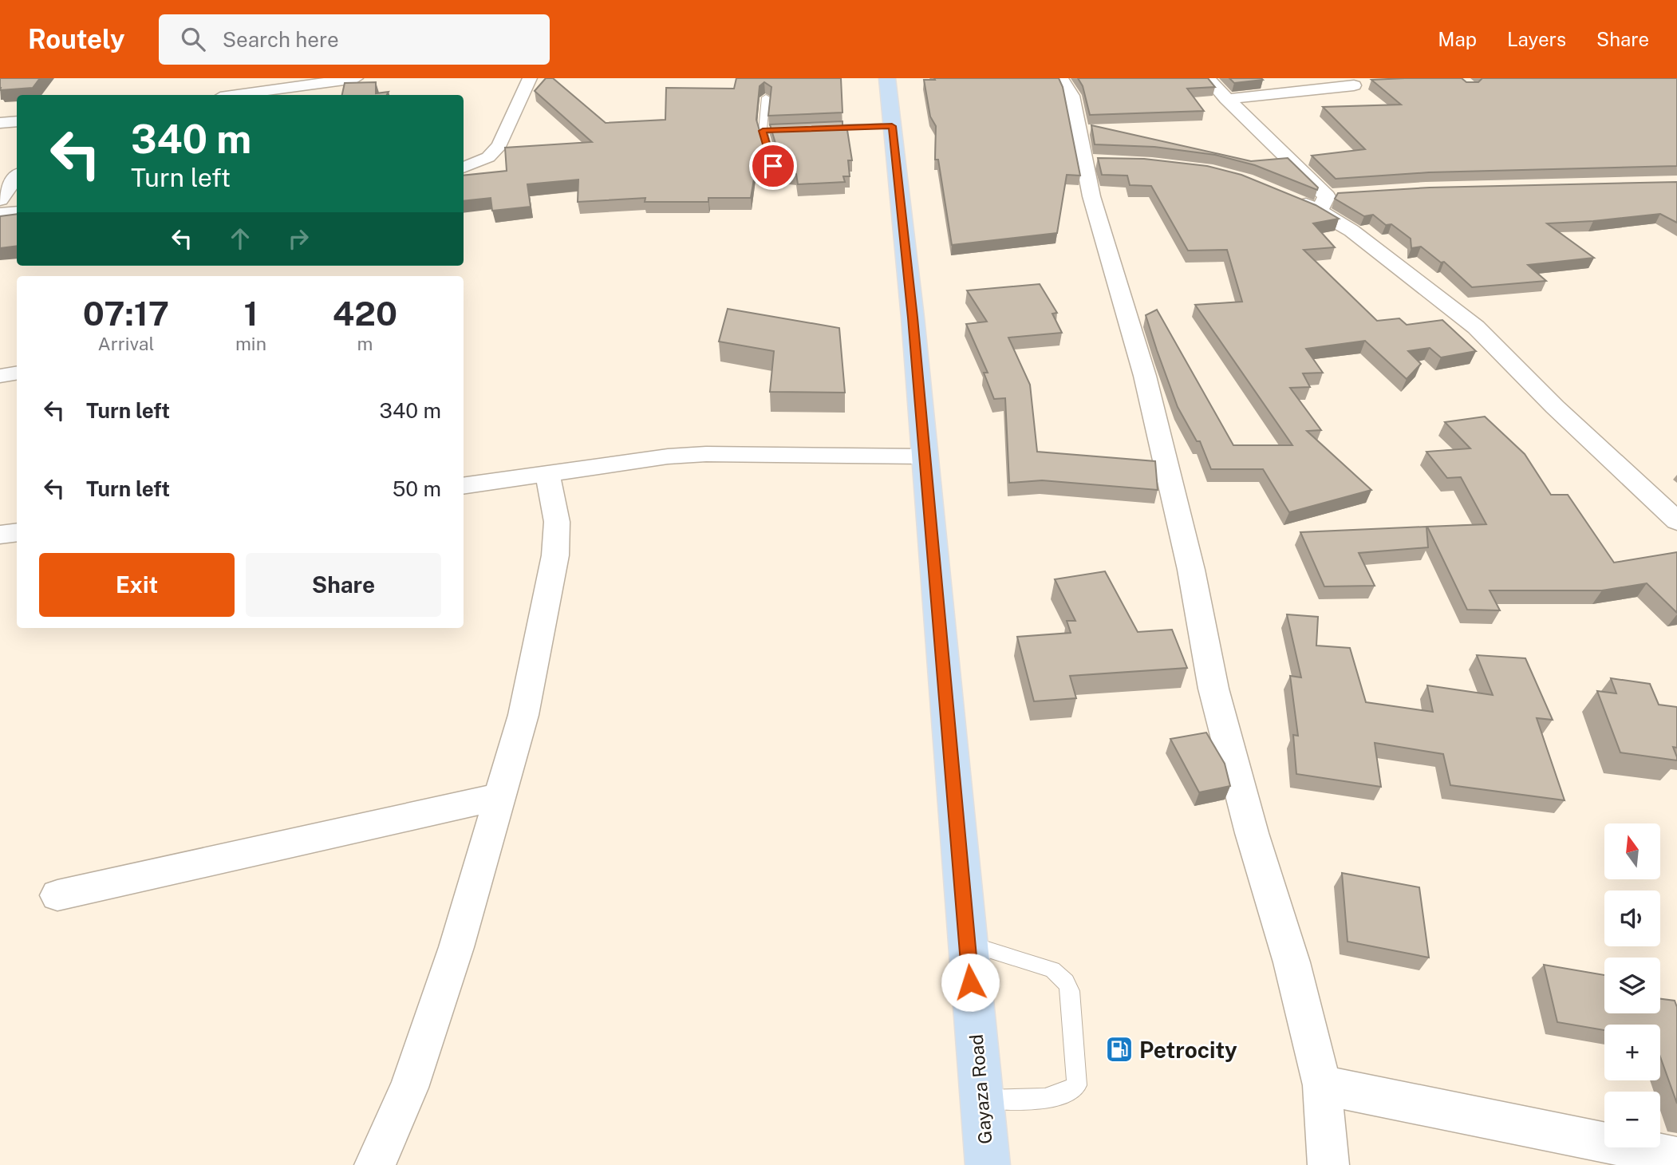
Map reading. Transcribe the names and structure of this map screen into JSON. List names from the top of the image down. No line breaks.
{"streets":{"main road":["Gayaza Road"]},"places":{"fuel station":["Petrocity"]},"north":"top","page":{"header":"Routely","search":"Search here","nav":["Map","Layers","Share"],"turn":["340 m","Turn left"],"eta":["07:17","Arrival","1","min","420","m"],"list":[{"name":"Turn left","value":"340 m"},{"name":"Turn left","value":"50 m"}],"buttons":["Exit","Share"],"map_buttons":["+","−"]}}
